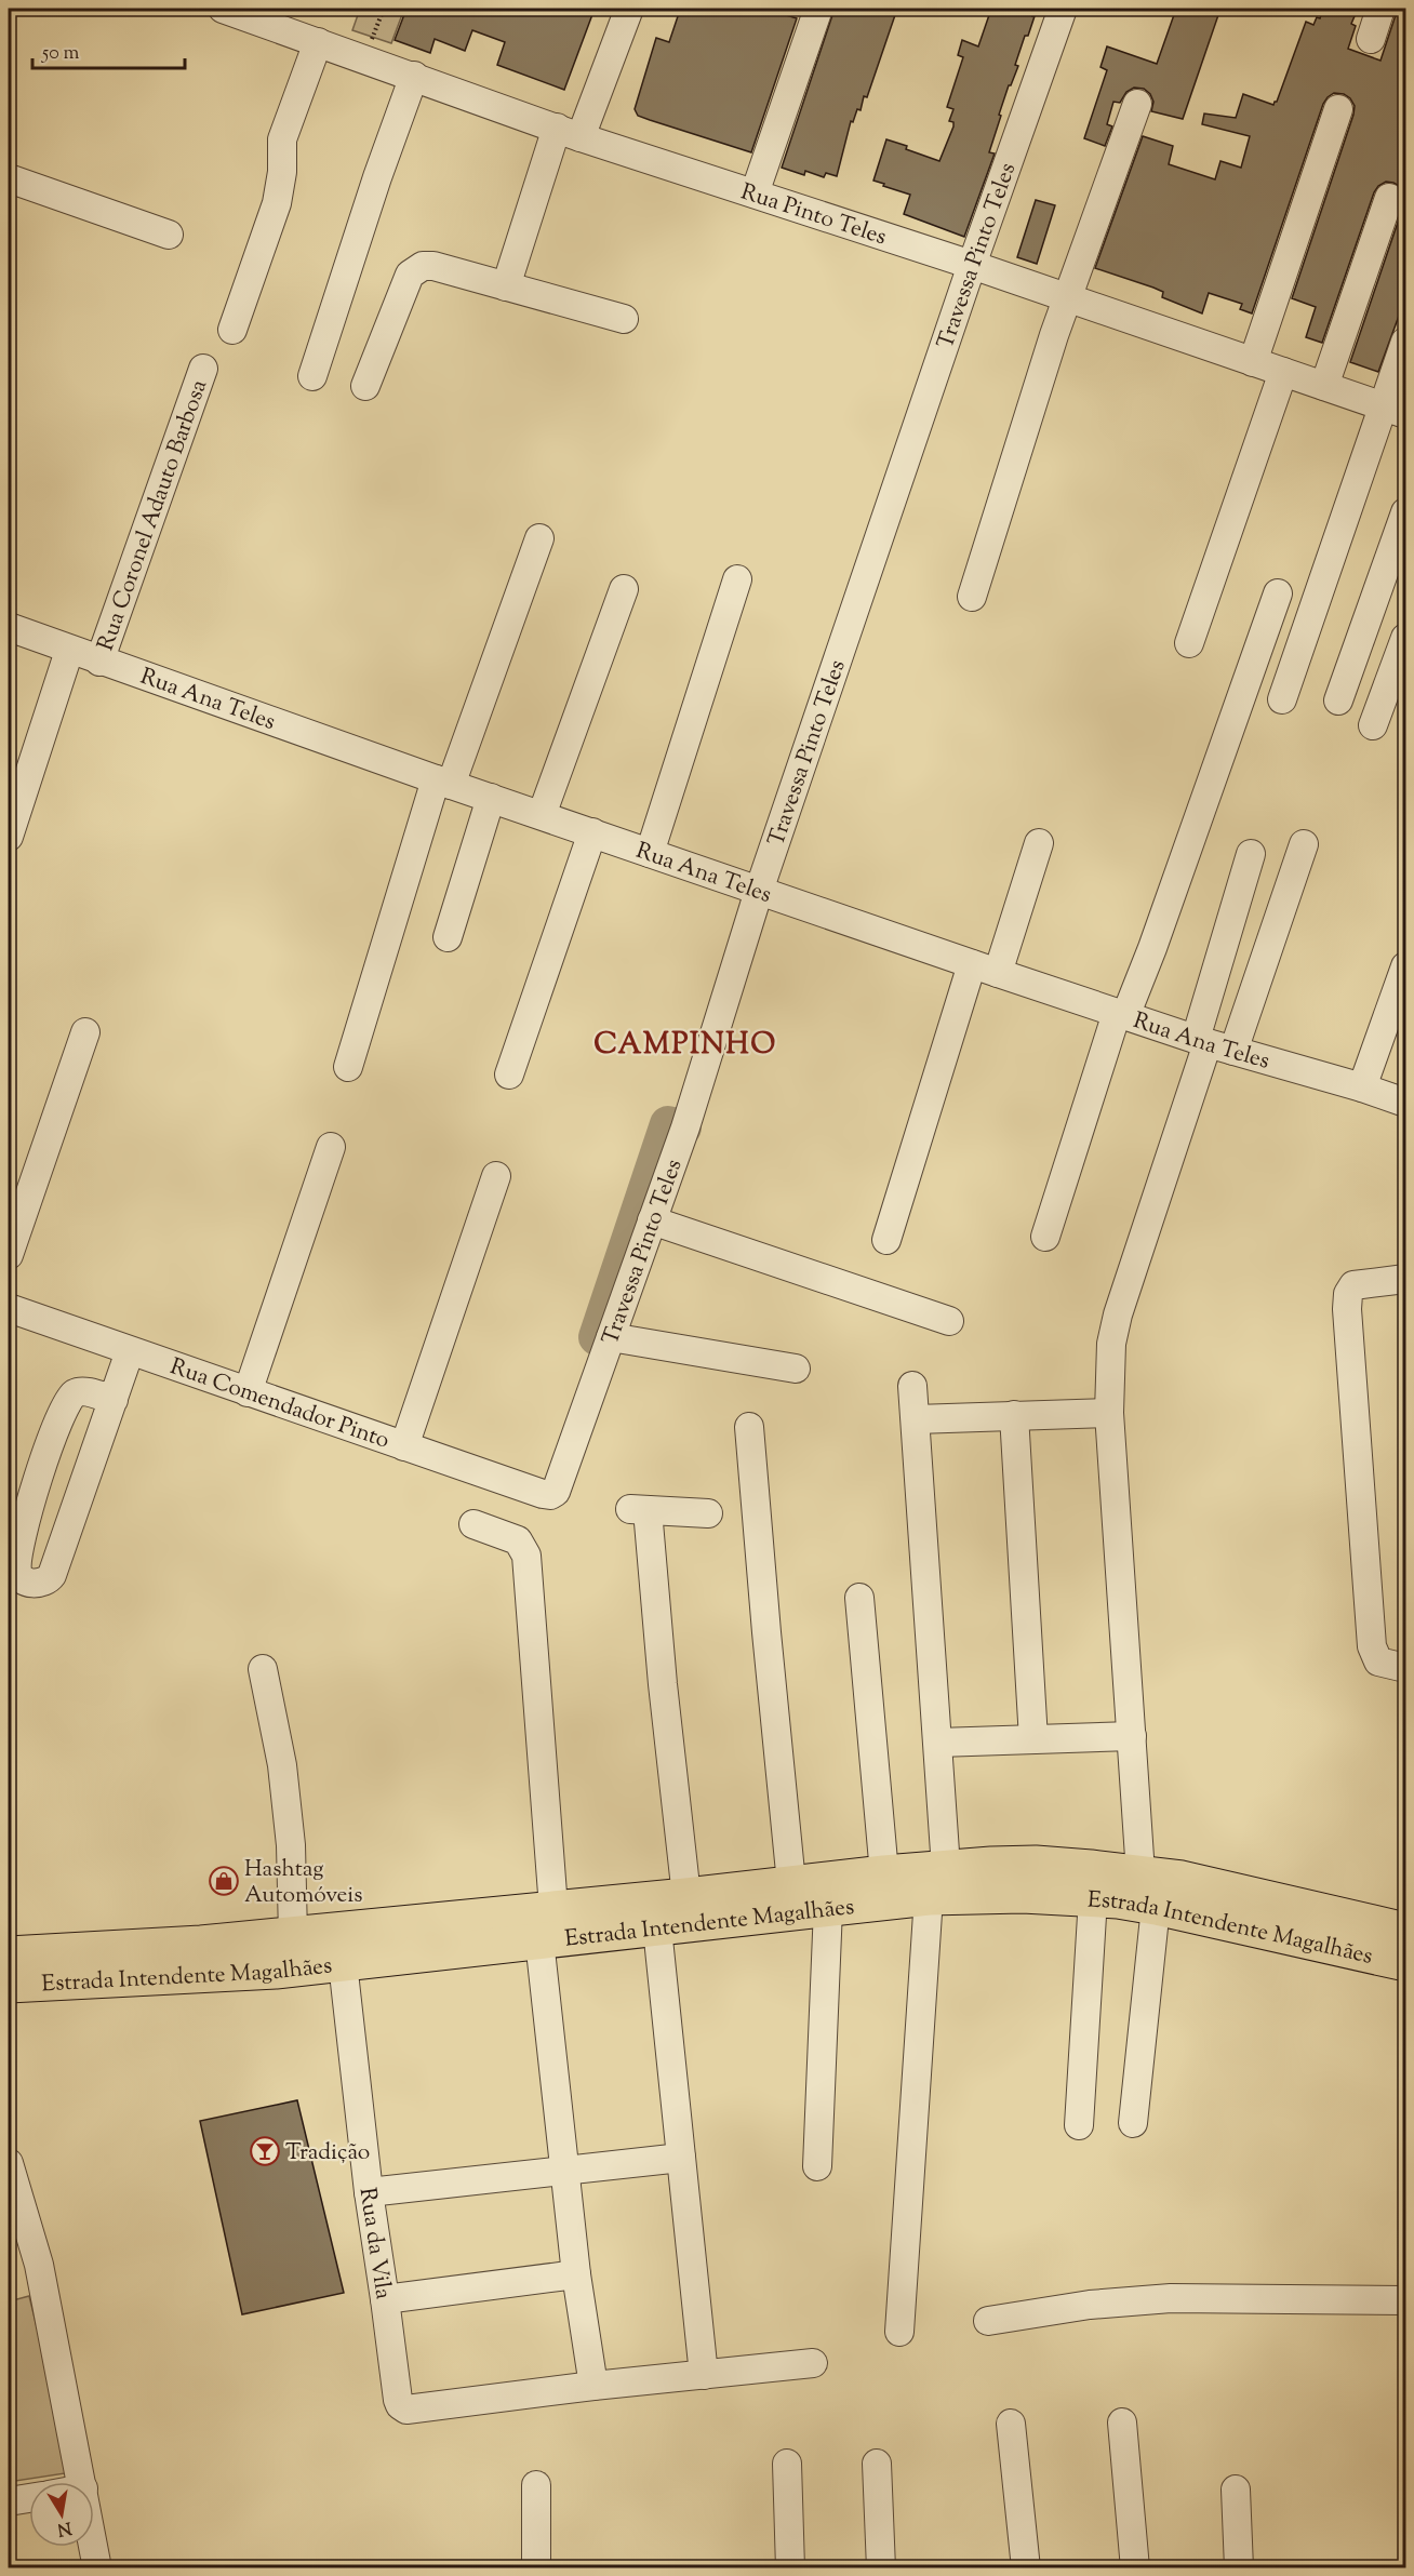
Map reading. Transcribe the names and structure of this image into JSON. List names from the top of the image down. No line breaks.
{"streets":{"main road":["Estrada Intendente Magalhães"],"street":["Rua Pinto Teles","Travessa Pinto Teles","Rua Coronel Adauto Barbosa","Rua Ana Teles","Rua Comendador Pinto","Rua da Vila"]},"crossings":[["Rua Pinto Teles","Travessa Pinto Teles"],["Travessa Pinto Teles","Rua Ana Teles"],["Travessa Pinto Teles","Rua Comendador Pinto"],["Rua Coronel Adauto Barbosa","Rua Ana Teles"],["Estrada Intendente Magalhães","Rua da Vila"]],"districts":["CAMPINHO"],"places":{"shop":["Hashtag Automóveis"],"bar":["Tradição"]},"scale_bar":"50 m","north":"bottom"}
